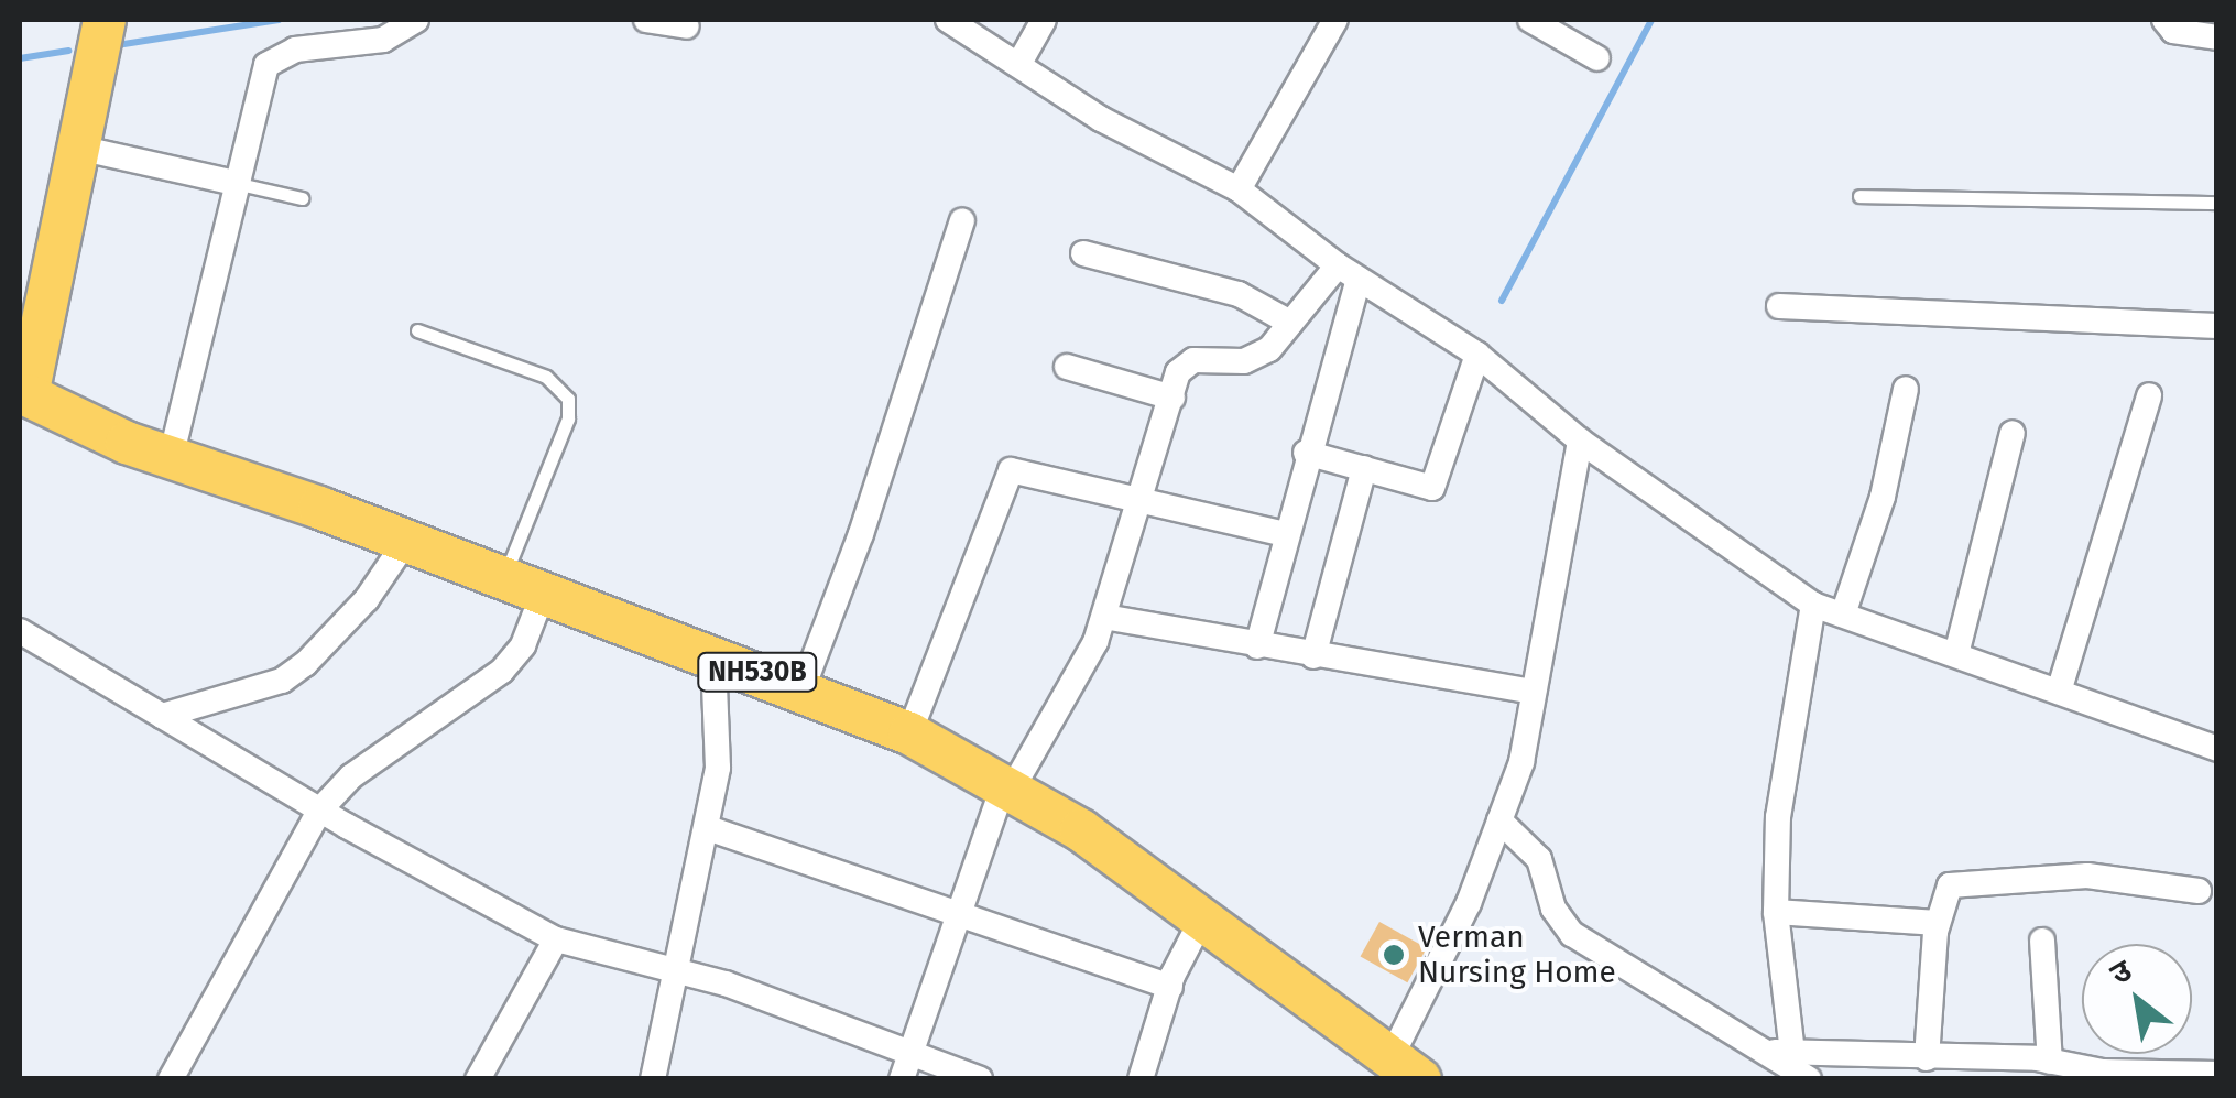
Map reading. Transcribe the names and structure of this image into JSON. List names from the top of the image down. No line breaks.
{"streets":{"highway":["NH530B"]},"places":["Verman Nursing Home"],"north":"top left"}
